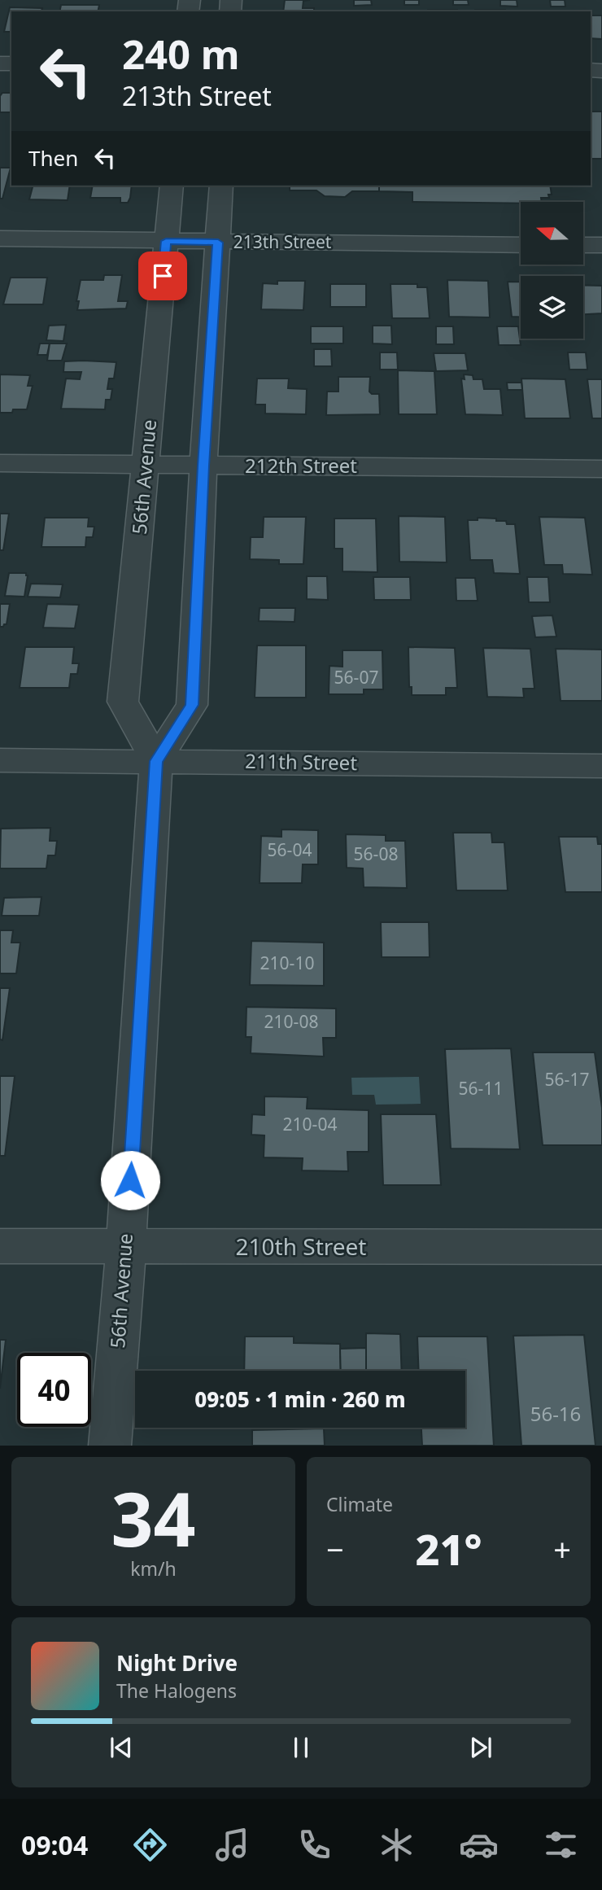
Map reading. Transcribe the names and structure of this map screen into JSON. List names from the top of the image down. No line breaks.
{"streets":{"street":["213th Street","212th Street","56th Avenue","211th Street","210th Street"]},"crossings":[["213th Street","56th Avenue"],["212th Street","56th Avenue"],["56th Avenue","211th Street"],["56th Avenue","210th Street"]],"house_numbers":["56-07","56-04","56-08","210-10","210-08","56-17","56-11","210-04","56-16"],"north":"left","page":{"turn":["240 m","213th Street"],"then":"Then","limit":"40","trip":"09:05 · 1 min · 260 m","tile":[["34","km/h"],"Climate"],"heat":["−","21°","+"],"song":["Night Drive","The Halogens"],"tabs":"09:04"}}
